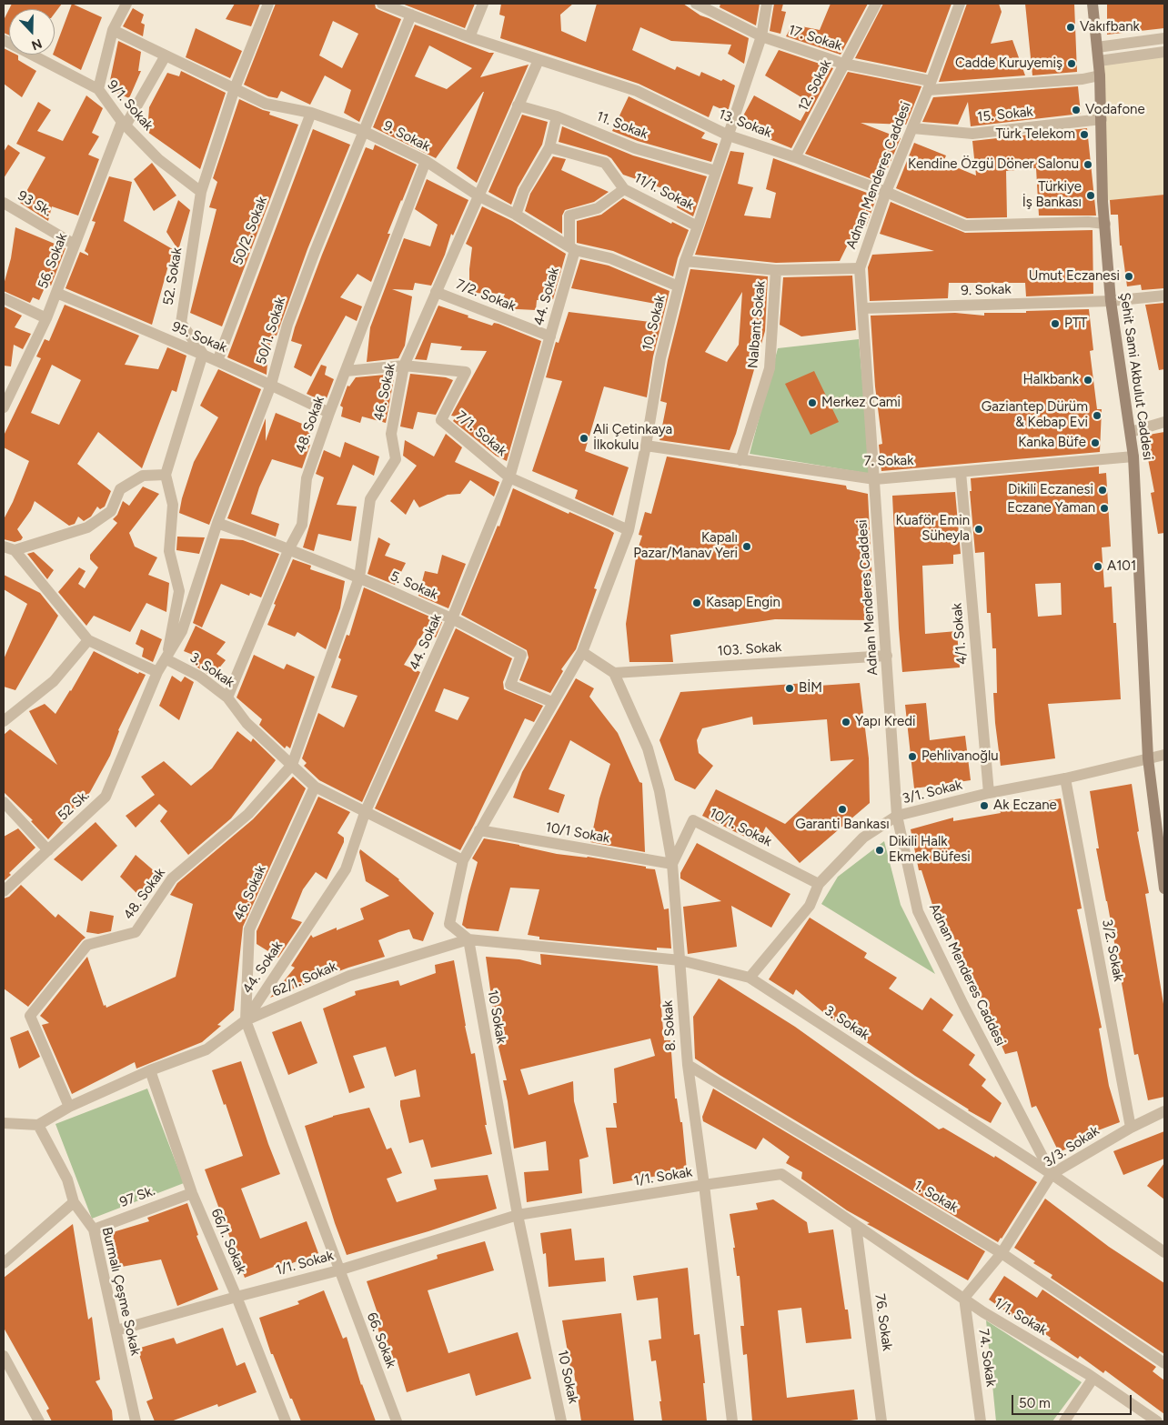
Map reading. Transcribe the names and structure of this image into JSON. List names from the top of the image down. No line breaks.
{"streets":{"main road":["Şehit Sami Akbulut Caddesi"],"street":["17. Sokak","12. Sokak","9/1. Sokak","15. Sokak","13. Sokak","11. Sokak","9. Sokak","Adnan Menderes Caddesi","11/1. Sokak","93 Sk.","50/2. Sokak","56. Sokak","52. Sokak","7/2. Sokak","44. Sokak","10. Sokak","Nalbant Sokak","50/1. Sokak","95. Sokak","46. Sokak","48. Sokak","7/1. Sokak","7. Sokak","5. Sokak","4/1. Sokak","103. Sokak","3. Sokak","3/1. Sokak","52 Sk.","10/1. Sokak","10/1 Sokak","3/2. Sokak","62/1. Sokak","10 Sokak","8. Sokak","3/3. Sokak","1/1. Sokak","97 Sk.","1. Sokak","66/1. Sokak","Burmalı Çeşme Sokak","76. Sokak","66. Sokak","74. Sokak"]},"crossings":[["17. Sokak","12. Sokak"],["17. Sokak","Adnan Menderes Caddesi"],["17. Sokak","10. Sokak"],["17. Sokak","Şehit Sami Akbulut Caddesi"],["12. Sokak","13. Sokak"],["9/1. Sokak","56. Sokak"],["9/1. Sokak","52. Sokak"],["15. Sokak","Adnan Menderes Caddesi"],["15. Sokak","Şehit Sami Akbulut Caddesi"],["13. Sokak","Adnan Menderes Caddesi"],["13. Sokak","10. Sokak"],["13. Sokak","50/1. Sokak"],["13. Sokak","Şehit Sami Akbulut Caddesi"],["13. Sokak","46. Sokak"],["11. Sokak","10. Sokak"],["11. Sokak","46. Sokak"],["9. Sokak","Adnan Menderes Caddesi"],["9. Sokak","50/2. Sokak"],["9. Sokak","56. Sokak"],["9. Sokak","52. Sokak"],["9. Sokak","44. Sokak"],["9. Sokak","10. Sokak"],["9. Sokak","50/1. Sokak"],["9. Sokak","Şehit Sami Akbulut Caddesi"],["9. Sokak","46. Sokak"],["9. Sokak","48. Sokak"],["Adnan Menderes Caddesi","7. Sokak"],["Adnan Menderes Caddesi","103. Sokak"],["Adnan Menderes Caddesi","3. Sokak"],["Adnan Menderes Caddesi","3/1. Sokak"],["Adnan Menderes Caddesi","3/3. Sokak"],["11/1. Sokak","44. Sokak"],["11/1. Sokak","10. Sokak"],["93 Sk.","56. Sokak"],["50/2. Sokak","95. Sokak"],["56. Sokak","95. Sokak"],["52. Sokak","95. Sokak"],["7/2. Sokak","44. Sokak"],["7/2. Sokak","46. Sokak"],["44. Sokak","46. Sokak"],["44. Sokak","7/1. Sokak"],["44. Sokak","5. Sokak"],["44. Sokak","3. Sokak"],["44. Sokak","62/1. Sokak"],["44. Sokak","66. Sokak"],["10. Sokak","7. Sokak"],["Nalbant Sokak","7. Sokak"],["50/1. Sokak","95. Sokak"],["50/1. Sokak","5. Sokak"],["50/1. Sokak","3. Sokak"],["95. Sokak","48. Sokak"],["Şehit Sami Akbulut Caddesi","7. Sokak"],["Şehit Sami Akbulut Caddesi","3/1. Sokak"],["46. Sokak","48. Sokak"],["46. Sokak","7/1. Sokak"],["46. Sokak","5. Sokak"],["46. Sokak","3. Sokak"],["46. Sokak","62/1. Sokak"],["46. Sokak","66. Sokak"],["48. Sokak","7/1. Sokak"],["48. Sokak","5. Sokak"],["48. Sokak","3. Sokak"],["48. Sokak","62/1. Sokak"],["7. Sokak","4/1. Sokak"],["4/1. Sokak","3/1. Sokak"],["103. Sokak","8. Sokak"],["3. Sokak","3/1. Sokak"],["3. Sokak","62/1. Sokak"],["3. Sokak","10 Sokak"],["3. Sokak","8. Sokak"],["3. Sokak","3/3. Sokak"],["3/1. Sokak","10/1. Sokak"],["3/1. Sokak","3/2. Sokak"],["10/1. Sokak","10/1 Sokak"],["10/1. Sokak","8. Sokak"],["10/1 Sokak","8. Sokak"],["3/2. Sokak","3/3. Sokak"],["62/1. Sokak","10 Sokak"],["62/1. Sokak","66/1. Sokak"],["62/1. Sokak","Burmalı Çeşme Sokak"],["62/1. Sokak","66. Sokak"],["10 Sokak","1/1. Sokak"],["8. Sokak","1/1. Sokak"],["8. Sokak","1. Sokak"],["3/3. Sokak","1/1. Sokak"],["3/3. Sokak","1. Sokak"],["3/3. Sokak","74. Sokak"],["1/1. Sokak","66/1. Sokak"],["1/1. Sokak","Burmalı Çeşme Sokak"],["1/1. Sokak","76. Sokak"],["1/1. Sokak","66. Sokak"],["1/1. Sokak","74. Sokak"],["97 Sk.","66/1. Sokak"],["97 Sk.","Burmalı Çeşme Sokak"]],"places":["Vakıfbank","Cadde Kuruyemiş","Vodafone","Türk Telekom","Kendine Özgü Döner Salonu","Türkiye İş Bankası","Umut Eczanesi","PTT","Halkbank","Merkez Cami","Gaziantep Dürüm & Kebap Evi","Ali Çetinkaya İlkokulu","Kanka Büfe","Dikili Eczanesi","Eczane Yaman","Kuaför Emin Süheyla","Kapalı Pazar/Manav Yeri","A101","Kasap Engin","BİM","Yapı Kredi","Pehlivanoğlu","Ak Eczane","Garanti Bankası","Dikili Halk Ekmek Büfesi"],"scale_bar":"50 m","north":"bottom"}
